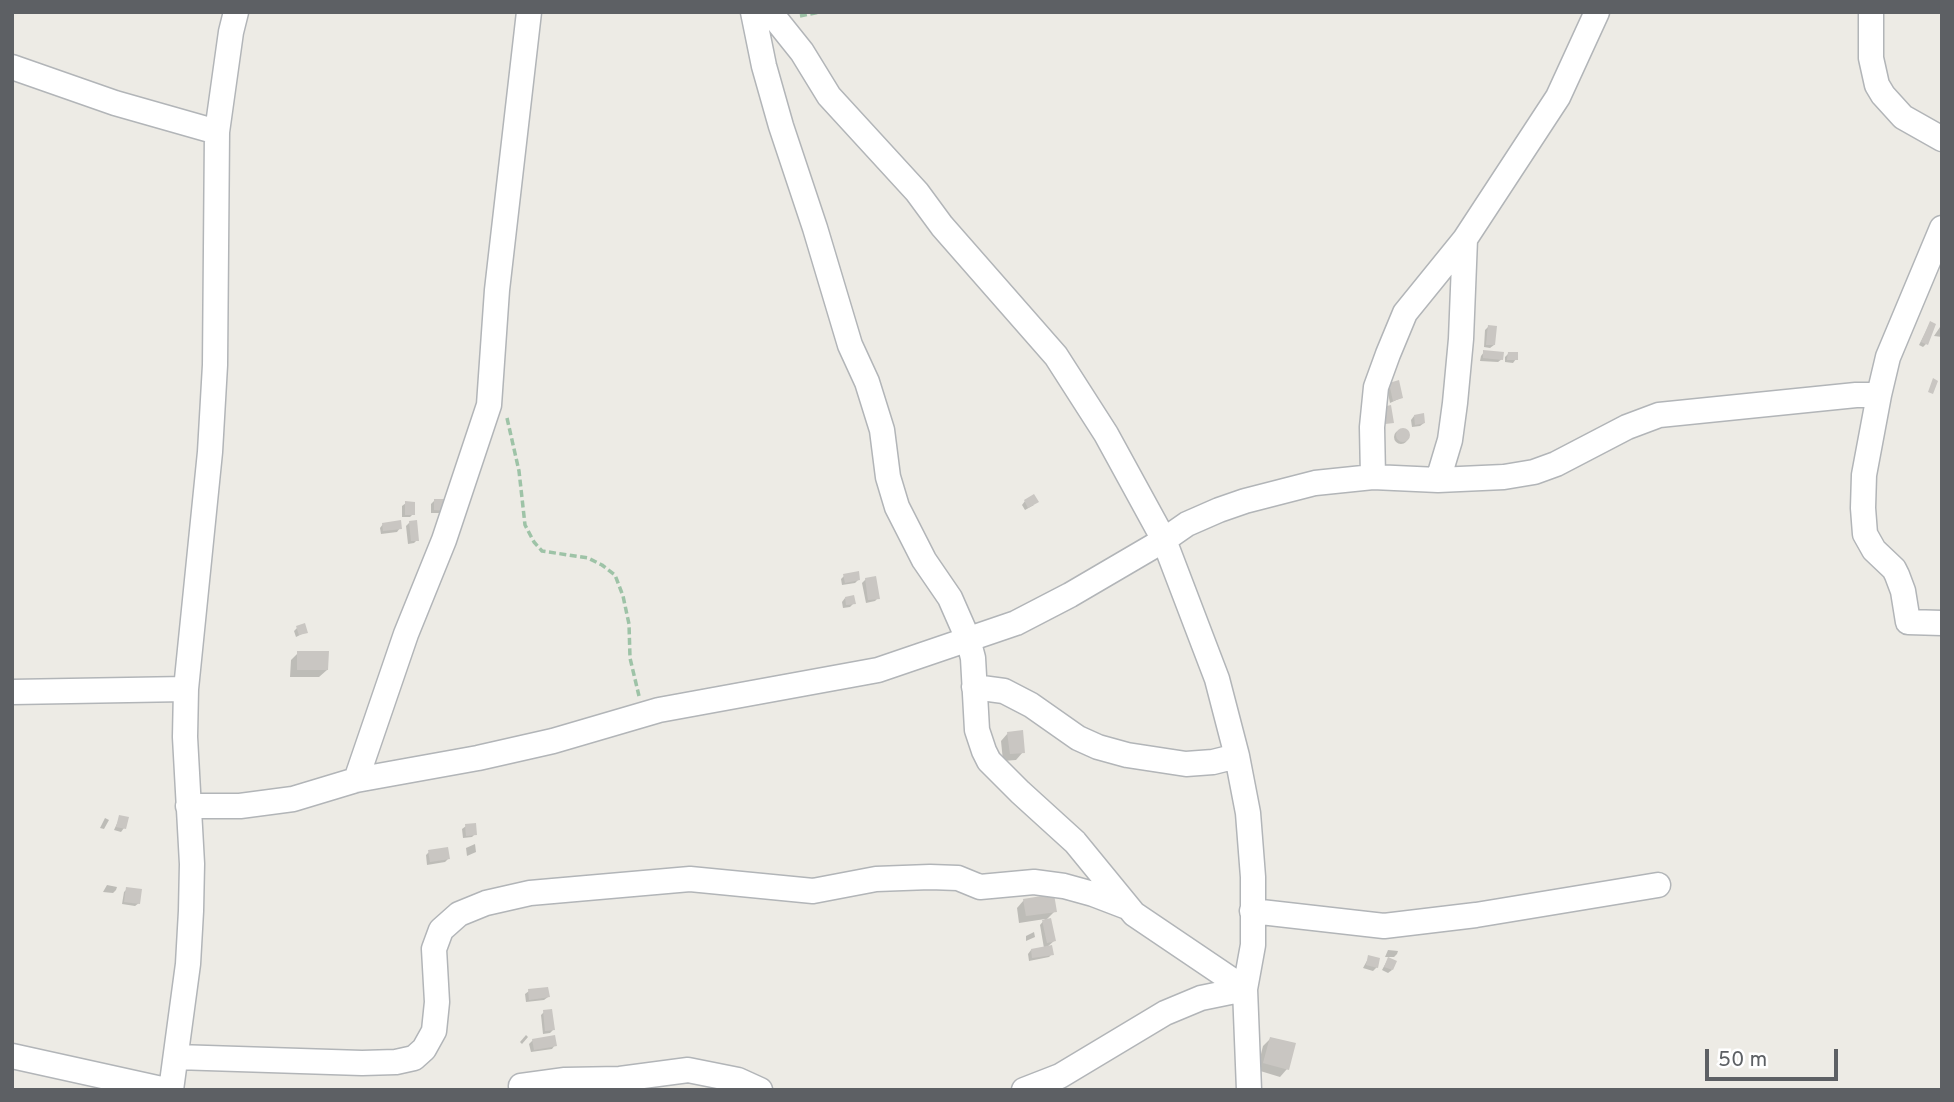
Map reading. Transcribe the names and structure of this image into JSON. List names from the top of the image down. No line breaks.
{"scale_bar":"50 m"}
